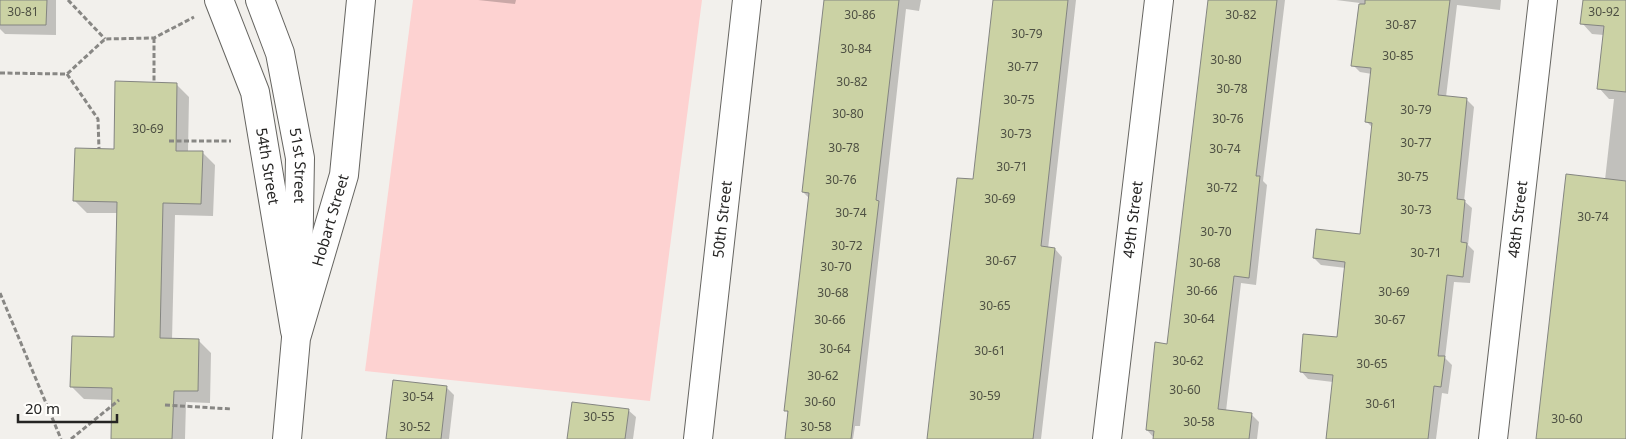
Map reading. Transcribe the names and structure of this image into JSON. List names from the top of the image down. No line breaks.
{"streets":{"street":["54th Street","51st Street","48th Street","50th Street","49th Street","Hobart Street"]},"crossings":[["54th Street","51st Street"],["54th Street","Hobart Street"],["51st Street","Hobart Street"]],"house_numbers":["30-81","30-92","30-86","30-82","30-87","30-79","30-84","30-85","30-80","30-77","30-82","30-78","30-75","30-79","30-80","30-76","30-69","30-73","30-77","30-78","30-74","30-71","30-75","30-76","30-72","30-69","30-73","30-74","30-74","30-70","30-72","30-71","30-67","30-68","30-70","30-66","30-69","30-68","30-65","30-64","30-66","30-67","30-64","30-61","30-62","30-65","30-62","30-60","30-59","30-54","30-60","30-61","30-55","30-60","30-58","30-52","30-58"],"scale_bar":"20 m"}
